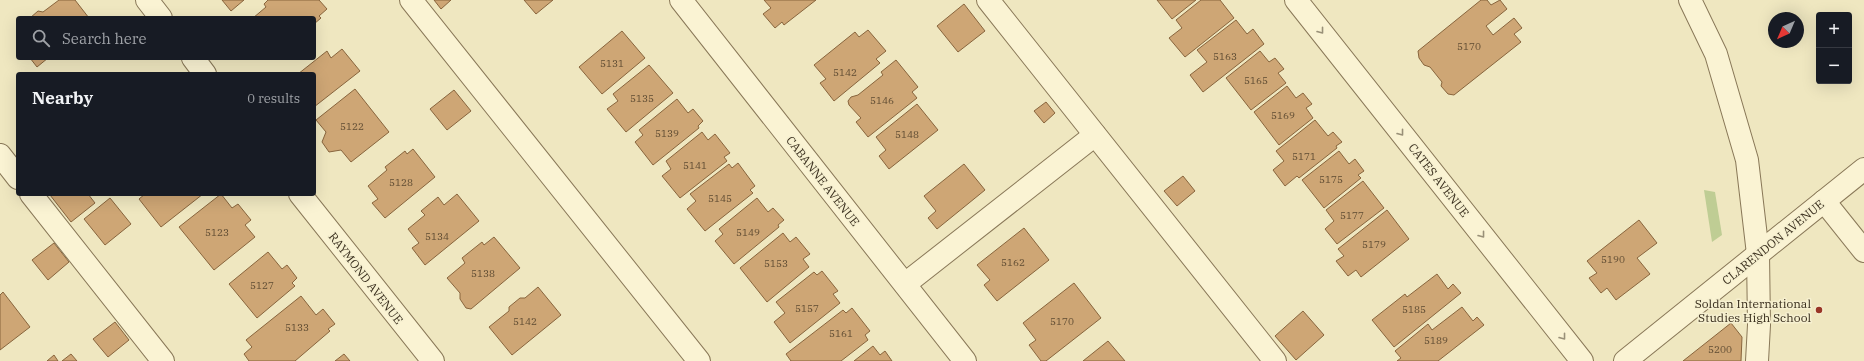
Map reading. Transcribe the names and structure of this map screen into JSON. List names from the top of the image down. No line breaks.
{"streets":{"street":["CATES AVENUE","CABANNE AVENUE","CLARENDON AVENUE","RAYMOND AVENUE"]},"one_way":["CATES AVENUE"],"places":["Soldan International Studies High School"],"house_numbers":["5170","5163","5131","5142","5165","5135","5146","5169","5122","5139","5148","5171","5141","5175","5128","5145","5177","5123","5149","5134","5179","5190","5162","5153","5138","5127","5157","5185","5142","5170","5133","5161","5189","5200"],"north":"bottom left","page":{"map_buttons":["+","−"],"search":"Search here","heading":["Nearby","0 results"]}}
